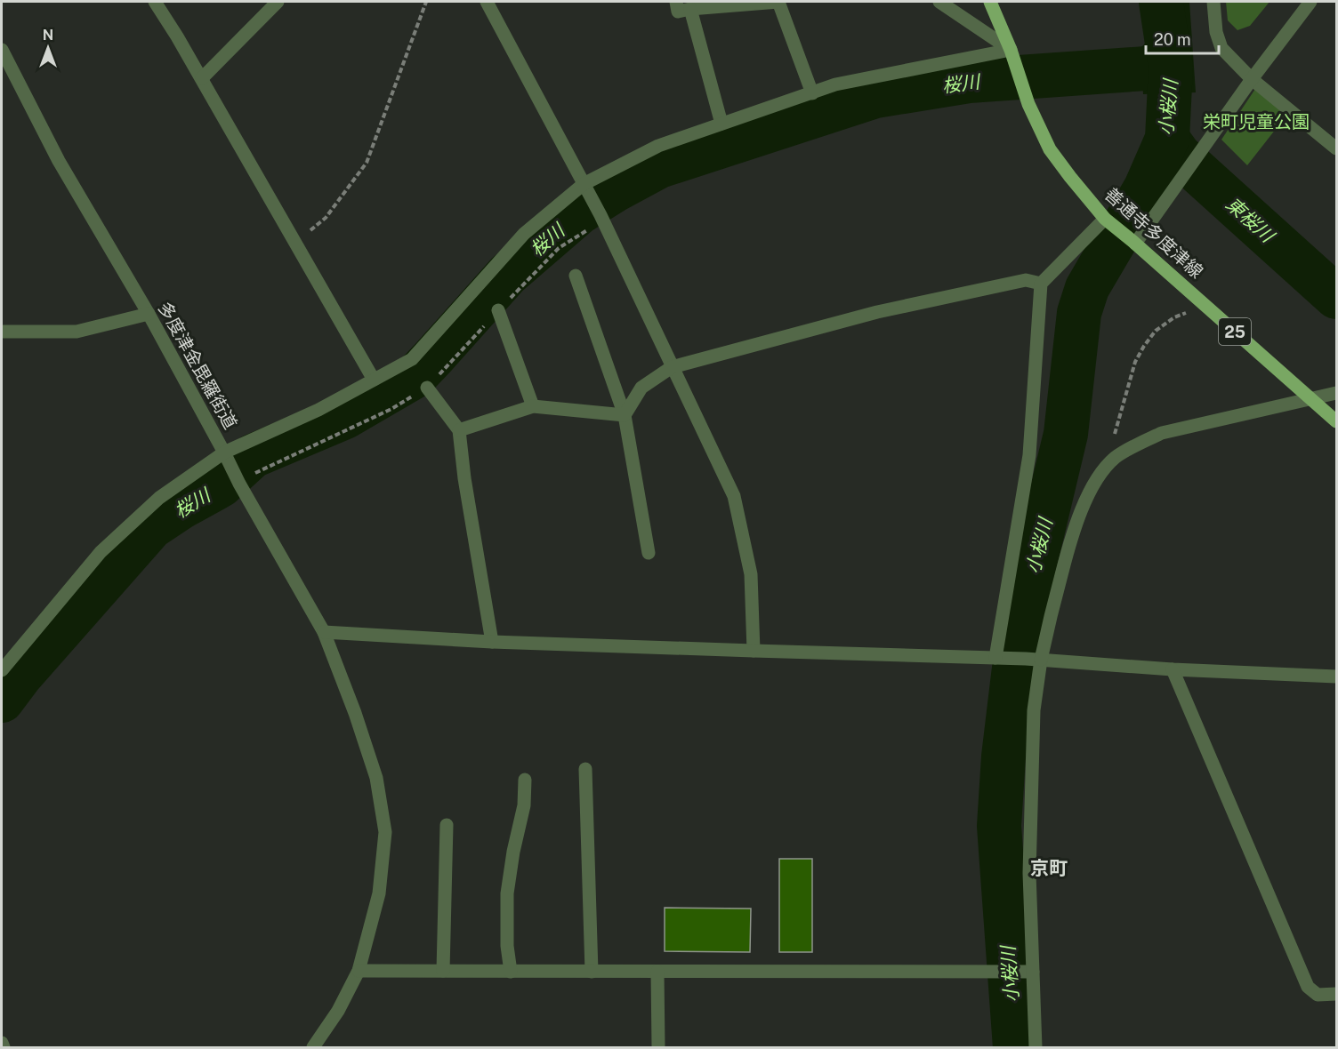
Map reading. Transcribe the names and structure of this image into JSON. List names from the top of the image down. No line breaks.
{"streets":{"main road":["善通寺多度津線","25"],"street":["多度津金毘羅街道"]},"districts":["京町"],"water":["桜川","小桜川","東桜川"],"parks":["栄町児童公園"],"scale_bar":"20 m","north":"top"}
